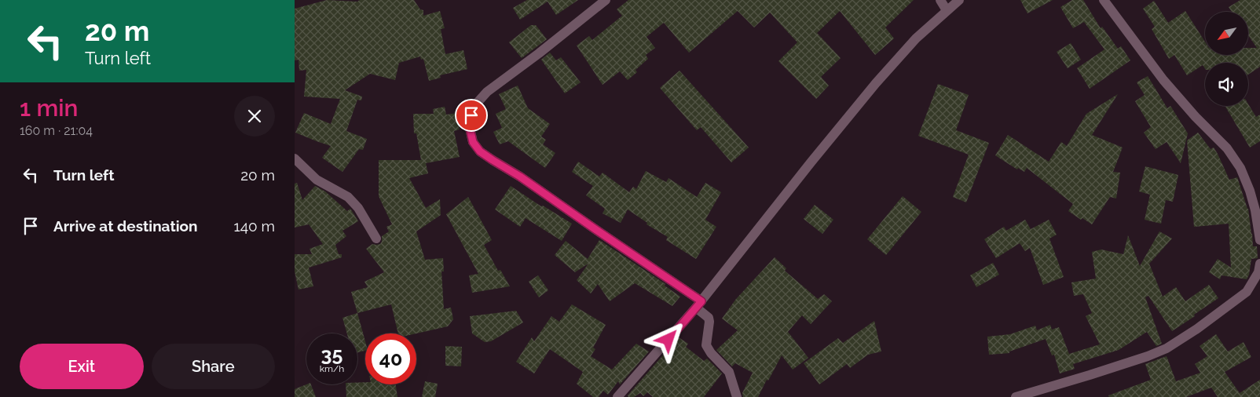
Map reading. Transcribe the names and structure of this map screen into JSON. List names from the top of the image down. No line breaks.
{"north":"bottom left","page":{"turn":["20 m","Turn left"],"heading":["1 min","160 m · 21:04"],"list":[{"name":"Turn left","value":"20 m"},{"name":"Arrive at destination","value":"140 m"}],"speed":"35 km/h","limit":"40","buttons":["Exit","Share"]}}
